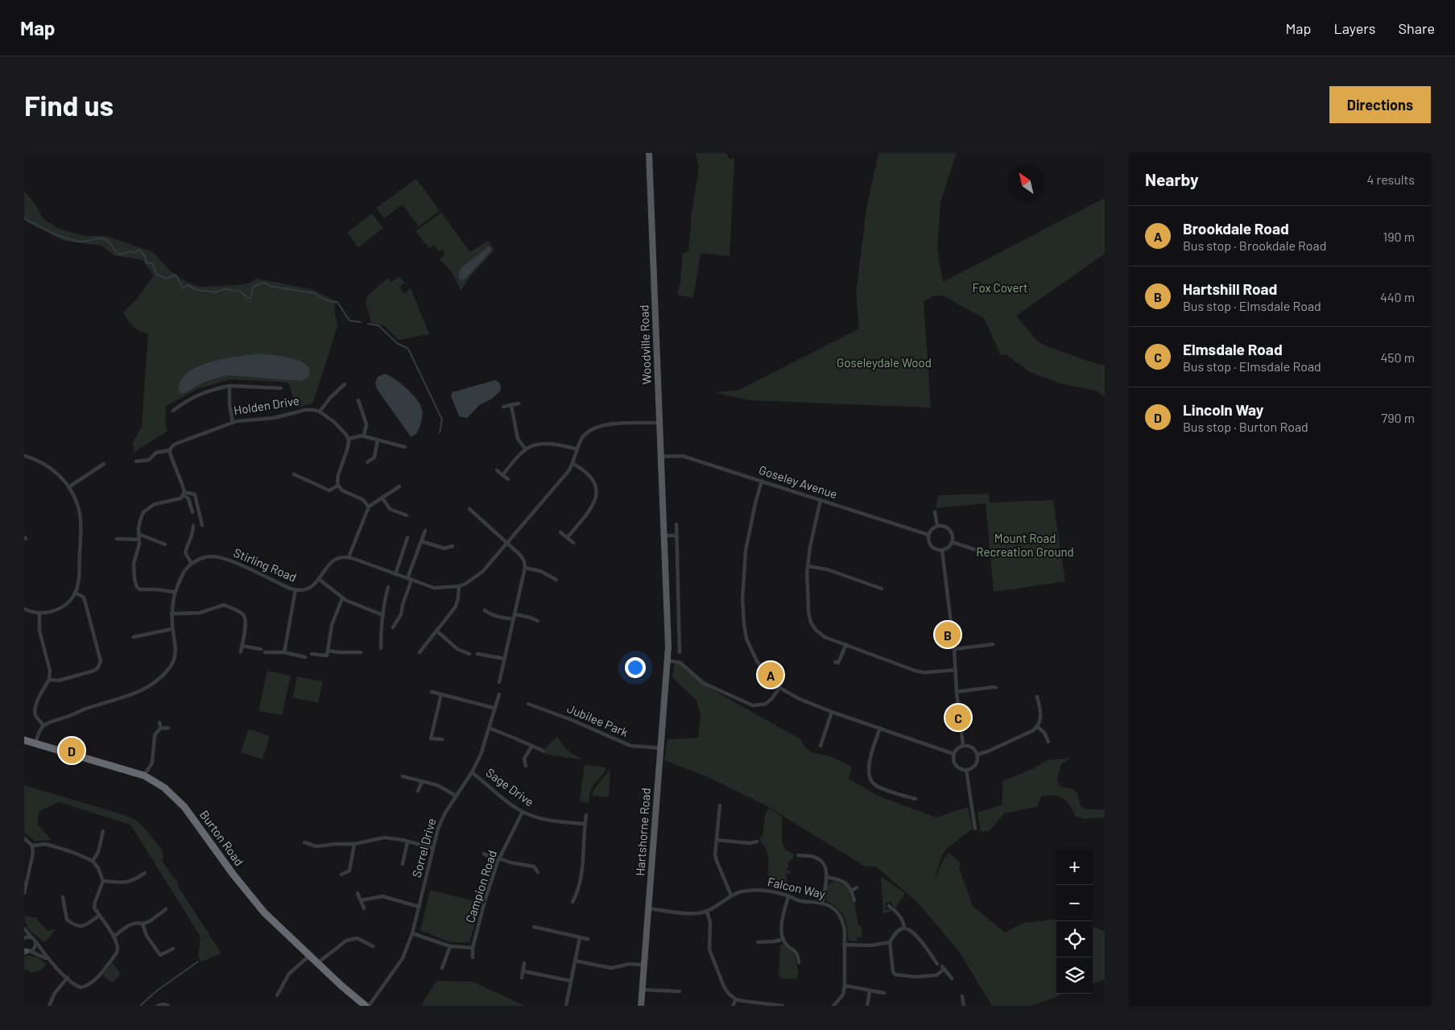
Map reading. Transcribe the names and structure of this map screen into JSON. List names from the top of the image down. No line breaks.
{"streets":{"highway":["Burton Road"],"main road":["Woodville Road","Hartshorne Road"],"street":["Holden Drive","Goseley Avenue","Stirling Road","Jubilee Park","Sage Drive","Sorrel Drive","Campion Road","Falcon Way"]},"crossings":[["Woodville Road","Goseley Avenue"],["Woodville Road","Hartshorne Road"],["Jubilee Park","Hartshorne Road"],["Sage Drive","Sorrel Drive"],["Sage Drive","Campion Road"],["Hartshorne Road","Falcon Way"]],"parks":["Fox Covert","Goseleydale Wood","Mount Road Recreation Ground"],"north":"top left","page":{"header":"Map","nav":["Map","Layers","Share"],"buttons":"Directions","title":"Find us","heading":["Nearby","4 results"],"list":[{"mark":"A","name":"Brookdale Road","note":"Bus stop · Brookdale Road","value":"190 m"},{"mark":"B","name":"Hartshill Road","note":"Bus stop · Elmsdale Road","value":"440 m"},{"mark":"C","name":"Elmsdale Road","note":"Bus stop · Elmsdale Road","value":"450 m"},{"mark":"D","name":"Lincoln Way","note":"Bus stop · Burton Road","value":"790 m"}],"pins":["B","A","C","D"],"map_buttons":["+","−"]}}
